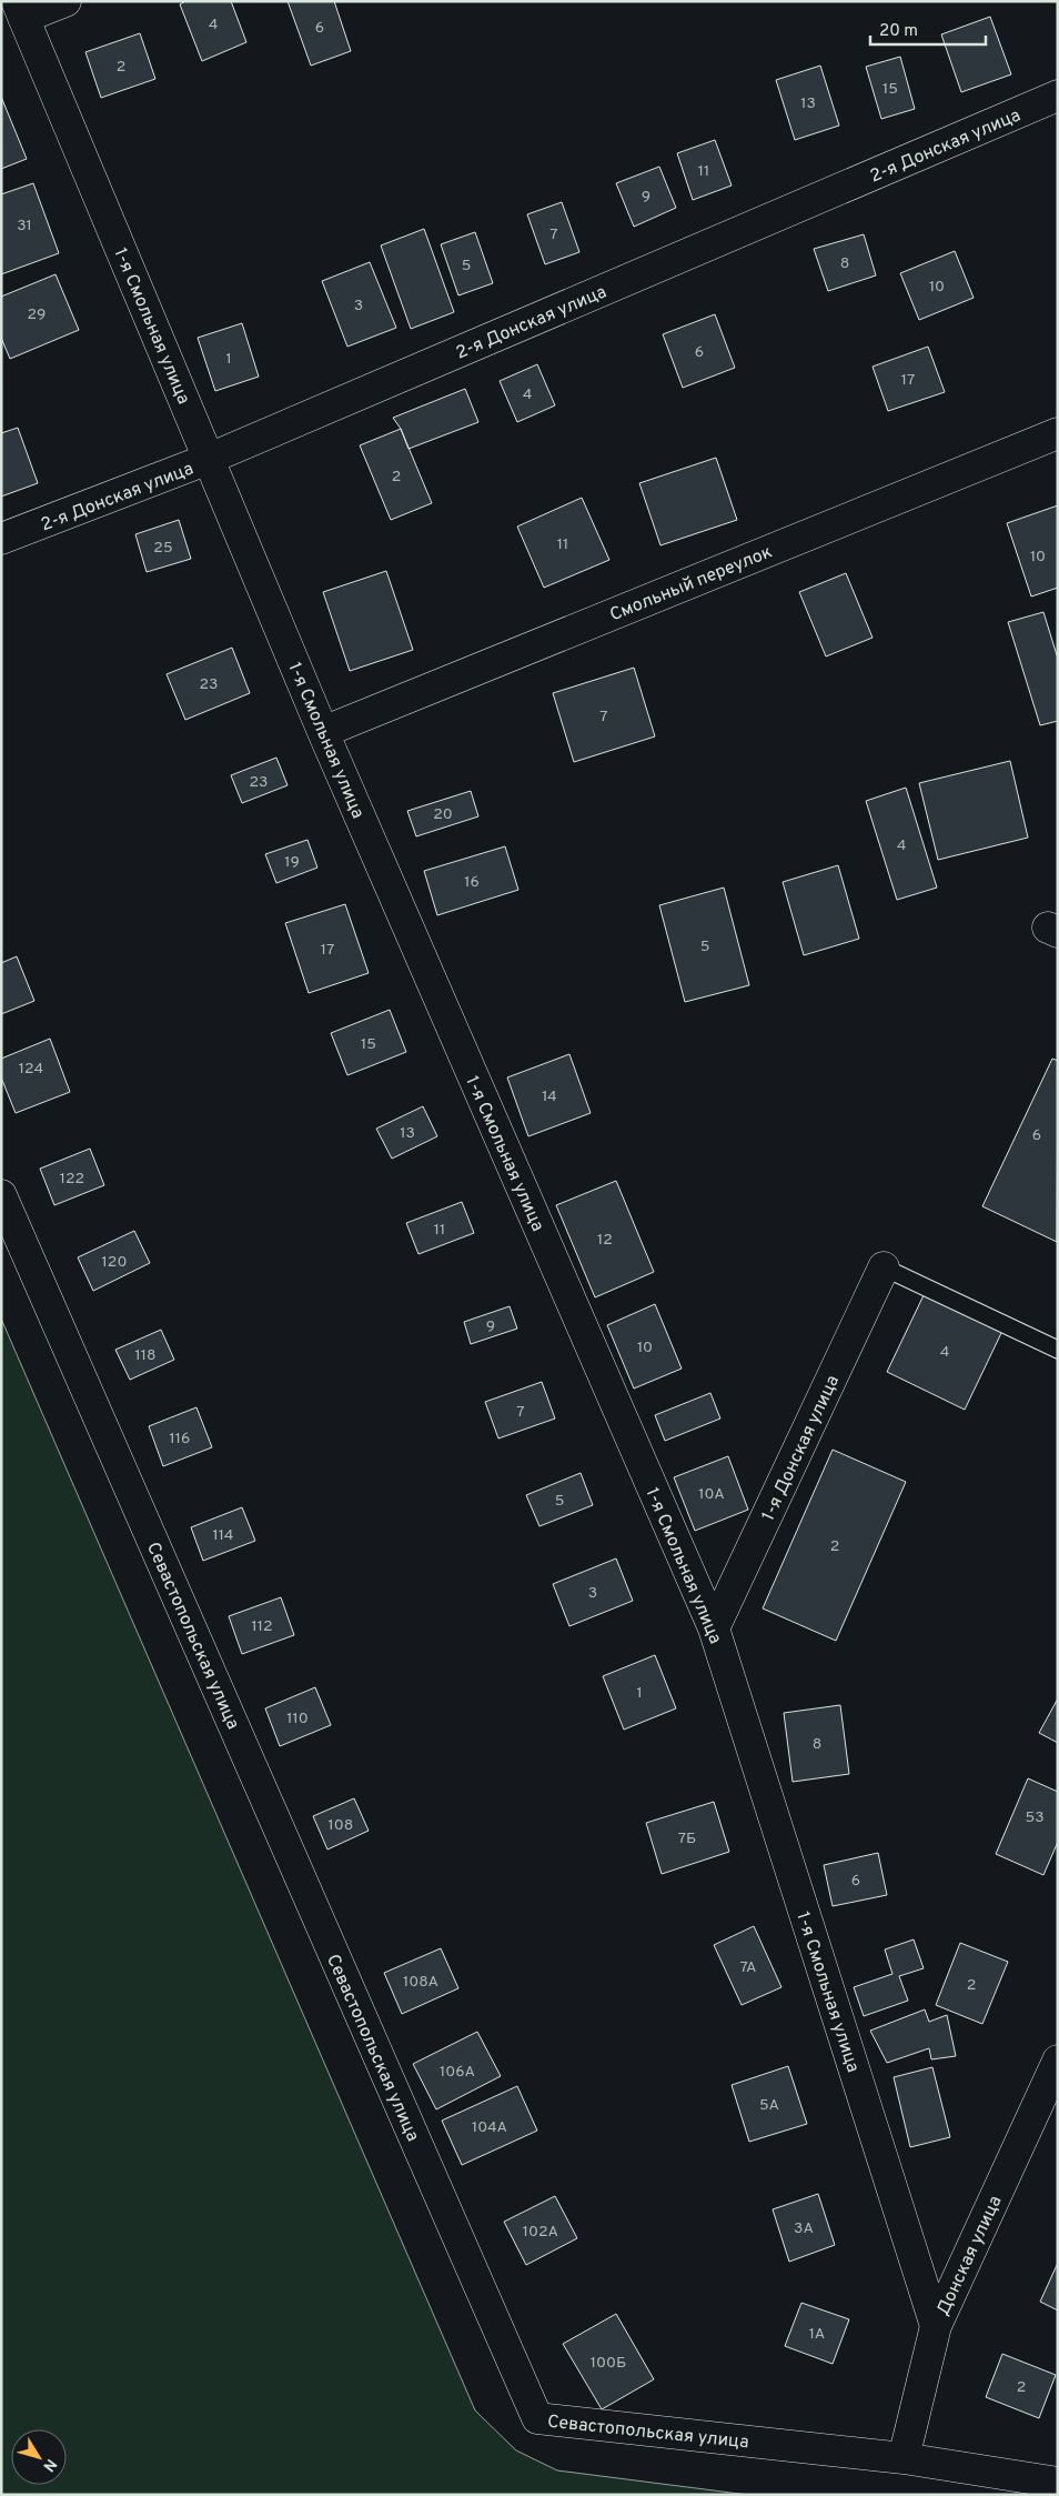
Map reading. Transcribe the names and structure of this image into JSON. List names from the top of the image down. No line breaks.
{"streets":{"street":["2-я Донская улица","1-я Смольная улица","Смольный переулок","1-я Донская улица","Севастопольская улица","Донская улица"]},"crossings":[["2-я Донская улица","1-я Смольная улица"],["1-я Смольная улица","Смольный переулок"],["1-я Смольная улица","1-я Донская улица"],["1-я Смольная улица","Донская улица"],["Севастопольская улица","Донская улица"]],"house_numbers":["4","6","2","15","13","11","9","31","7","8","5","10","3","29","6","1","17","4","2","11","25","10","23","7","23","20","4","19","16","5","17","15","124","14","13","6","122","11","12","120","9","10","4","118","7","116","10А","5","114","2","3","112","1","110","8","53","108","7Б","6","7А","108А","2","106А","5А","104А","3А","102А","1А","100Б","2"],"scale_bar":"20 m","north":"bottom right"}
